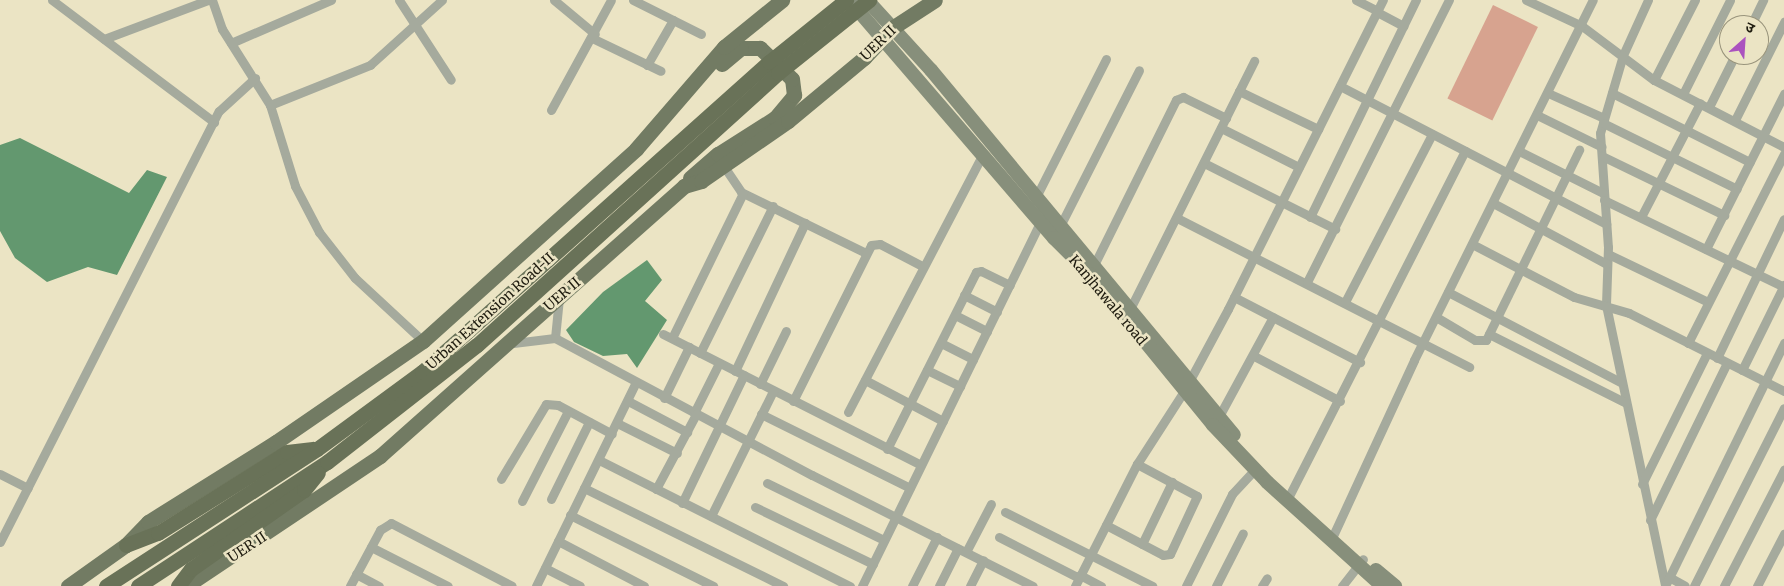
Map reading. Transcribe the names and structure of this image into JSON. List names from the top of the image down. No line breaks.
{"streets":{"highway":["Urban Extension Road-II"],"main road":["UER II","Kanjhawala road"]},"crossings":[["UER II","Kanjhawala road"],["Kanjhawala road","Urban Extension Road-II"]],"north":"top right"}
